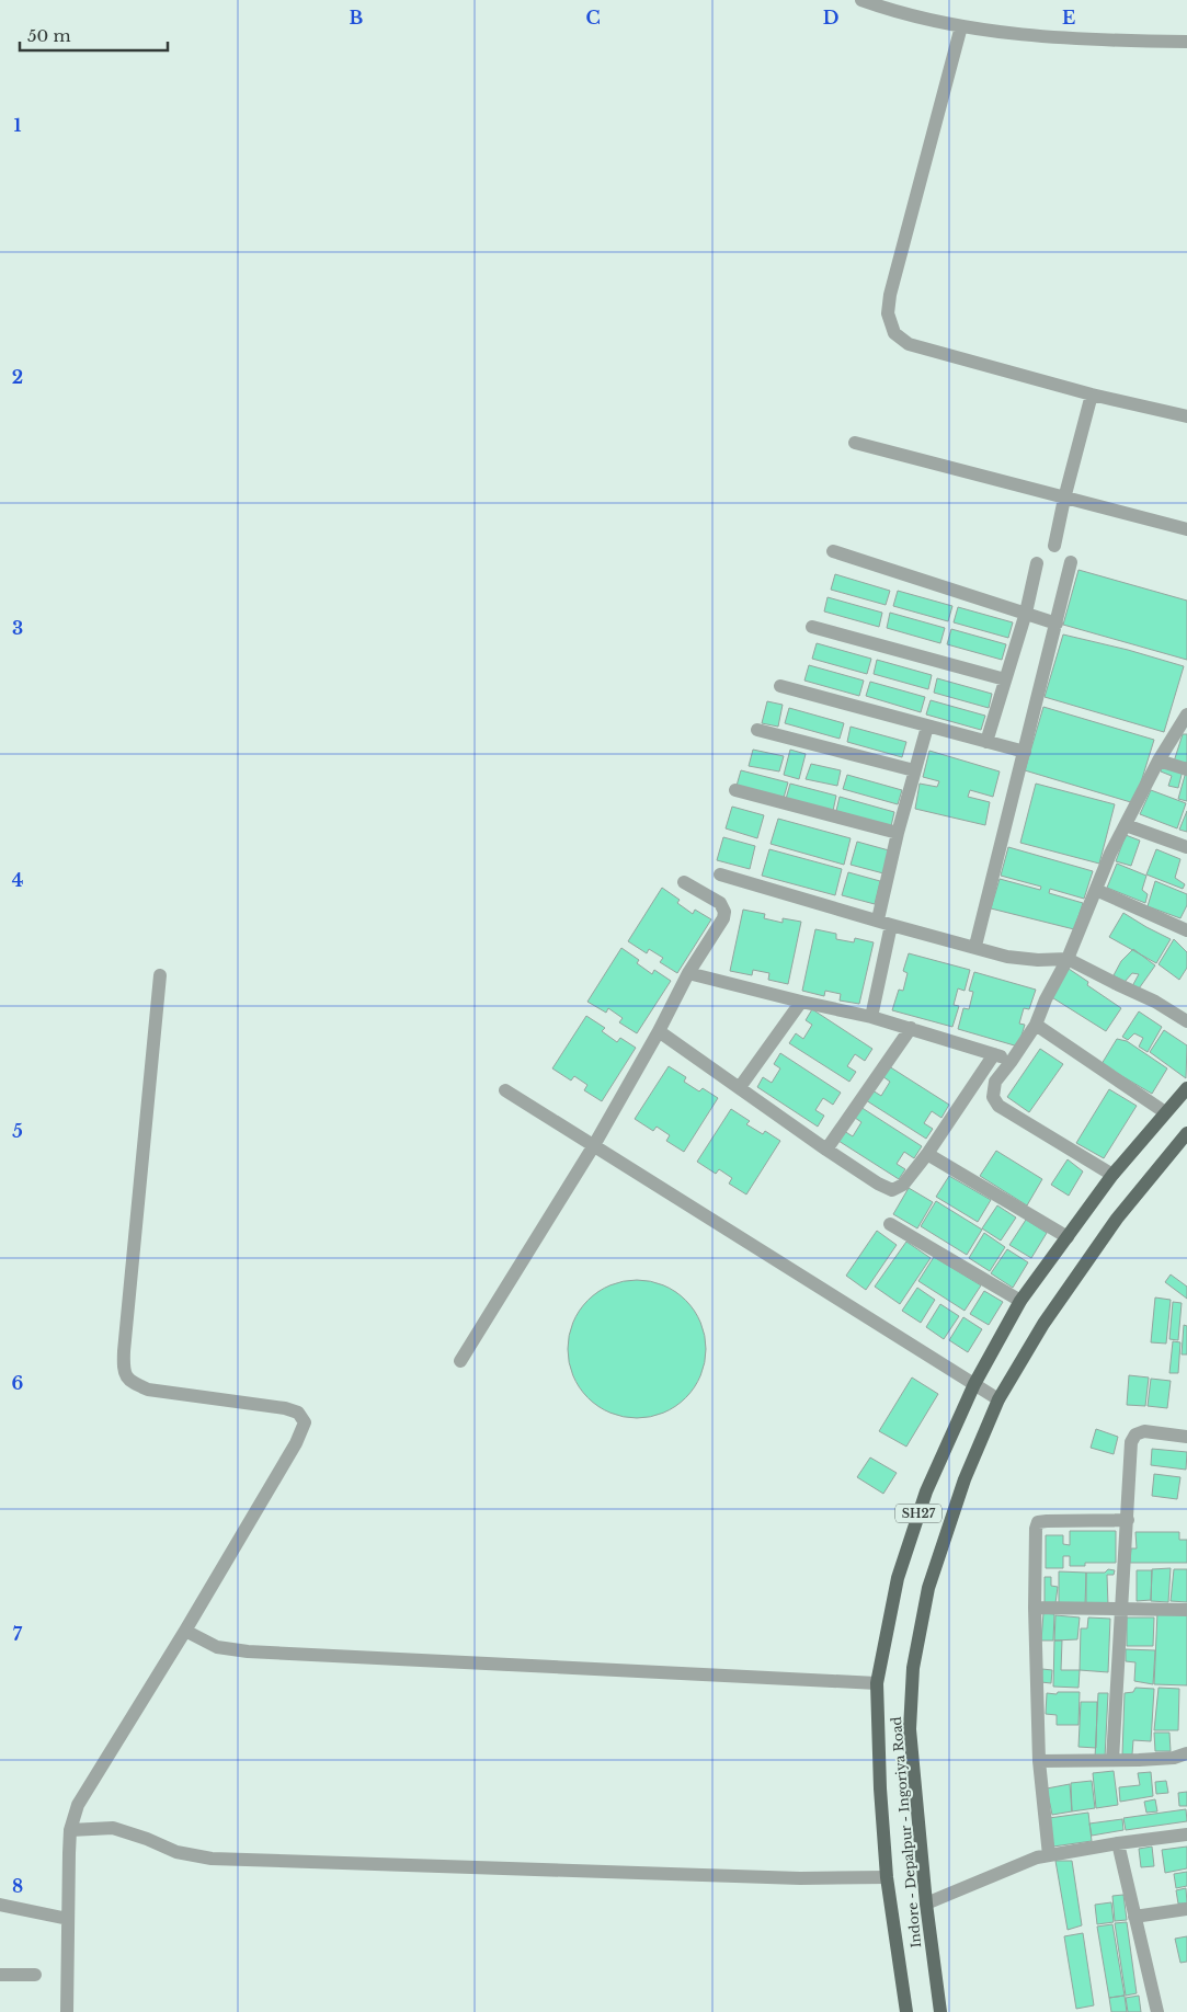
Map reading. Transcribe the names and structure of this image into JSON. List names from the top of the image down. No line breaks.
{"streets":{"main road":["SH27","Indore - Depalpur - Ingoriya Road"]},"scale_bar":"50 m","grid":{"columns":["B","C","D","E"],"rows":["1","2","3","4","5","6","7","8"]}}
